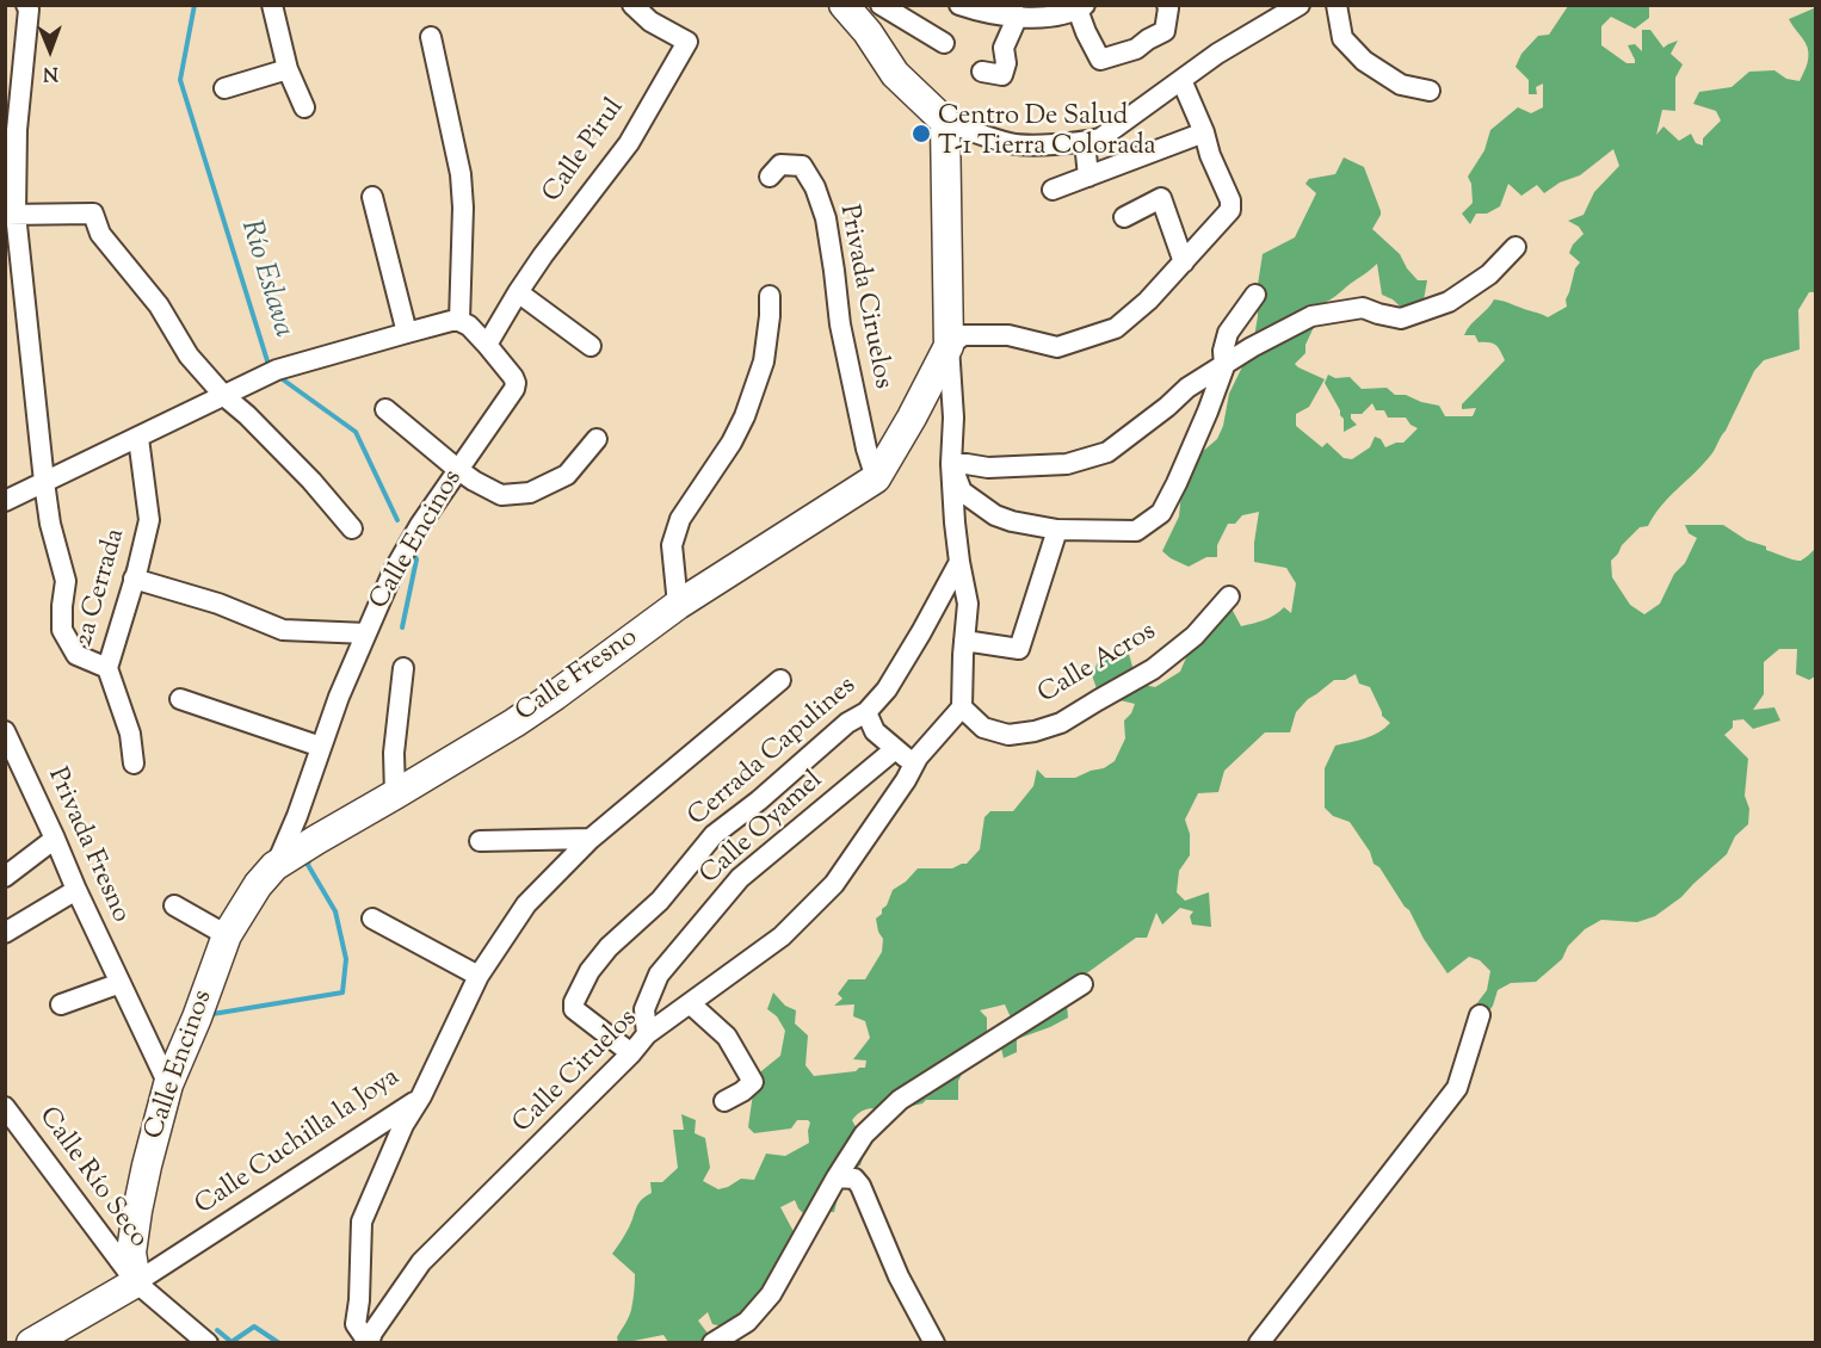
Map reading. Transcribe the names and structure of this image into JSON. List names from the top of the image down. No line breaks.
{"streets":{"street":["Calle Pirul","Privada Ciruelos","Calle Encinos","2a Cerrada","Calle Acros","Calle Fresno","Cerrada Capulines","Calle Oyamel","Privada Fresno","Calle Ciruelos","Calle Cuchilla la Joya","Calle Río Seco"]},"crossings":[["Calle Pirul","Calle Encinos"],["Privada Ciruelos","Calle Fresno"],["Calle Encinos","Calle Fresno"],["Calle Encinos","Privada Fresno"],["Calle Encinos","Calle Cuchilla la Joya"],["Calle Encinos","Calle Río Seco"],["Cerrada Capulines","Calle Ciruelos"],["Calle Oyamel","Calle Ciruelos"],["Calle Ciruelos","Calle Cuchilla la Joya"],["Calle Cuchilla la Joya","Calle Río Seco"]],"water":["Río Eslava"],"places":["Centro De Salud T-1 Tierra Colorada"],"north":"bottom"}
